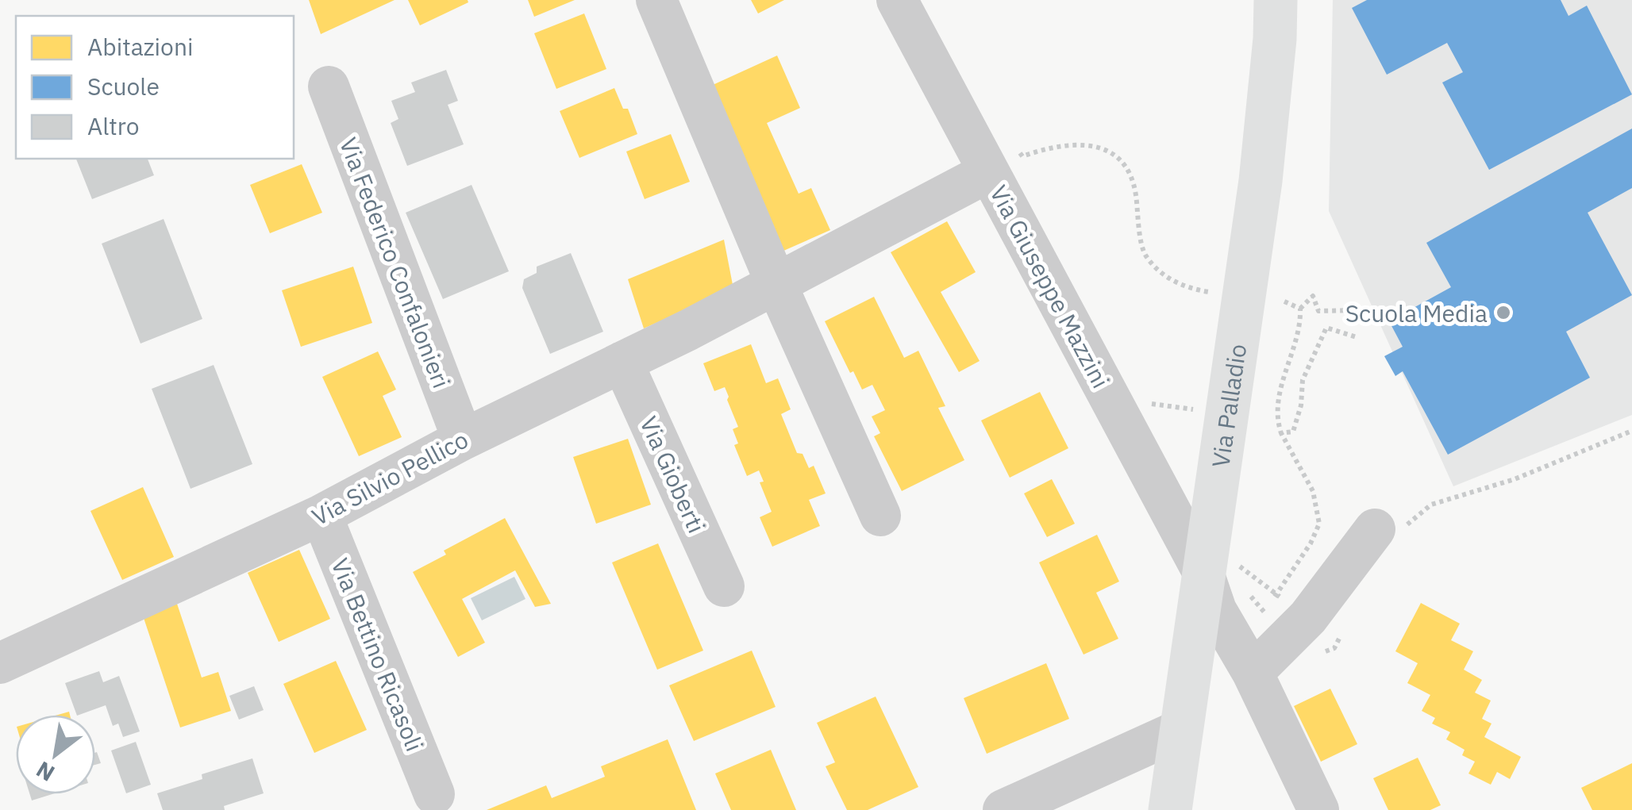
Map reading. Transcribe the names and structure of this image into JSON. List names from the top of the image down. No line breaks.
{"streets":{"main road":["Via Palladio"],"street":["Via Federico Confalonieri","Via Giuseppe Mazzini","Via Gioberti","Via Silvio Pellico","Via Bettino Ricasoli"]},"crossings":[["Via Federico Confalonieri","Via Silvio Pellico"],["Via Giuseppe Mazzini","Via Palladio"],["Via Giuseppe Mazzini","Via Silvio Pellico"],["Via Gioberti","Via Silvio Pellico"],["Via Silvio Pellico","Via Bettino Ricasoli"]],"places":["Scuola Media"],"legend":["Abitazioni","Scuole","Altro"],"north":"bottom left"}
